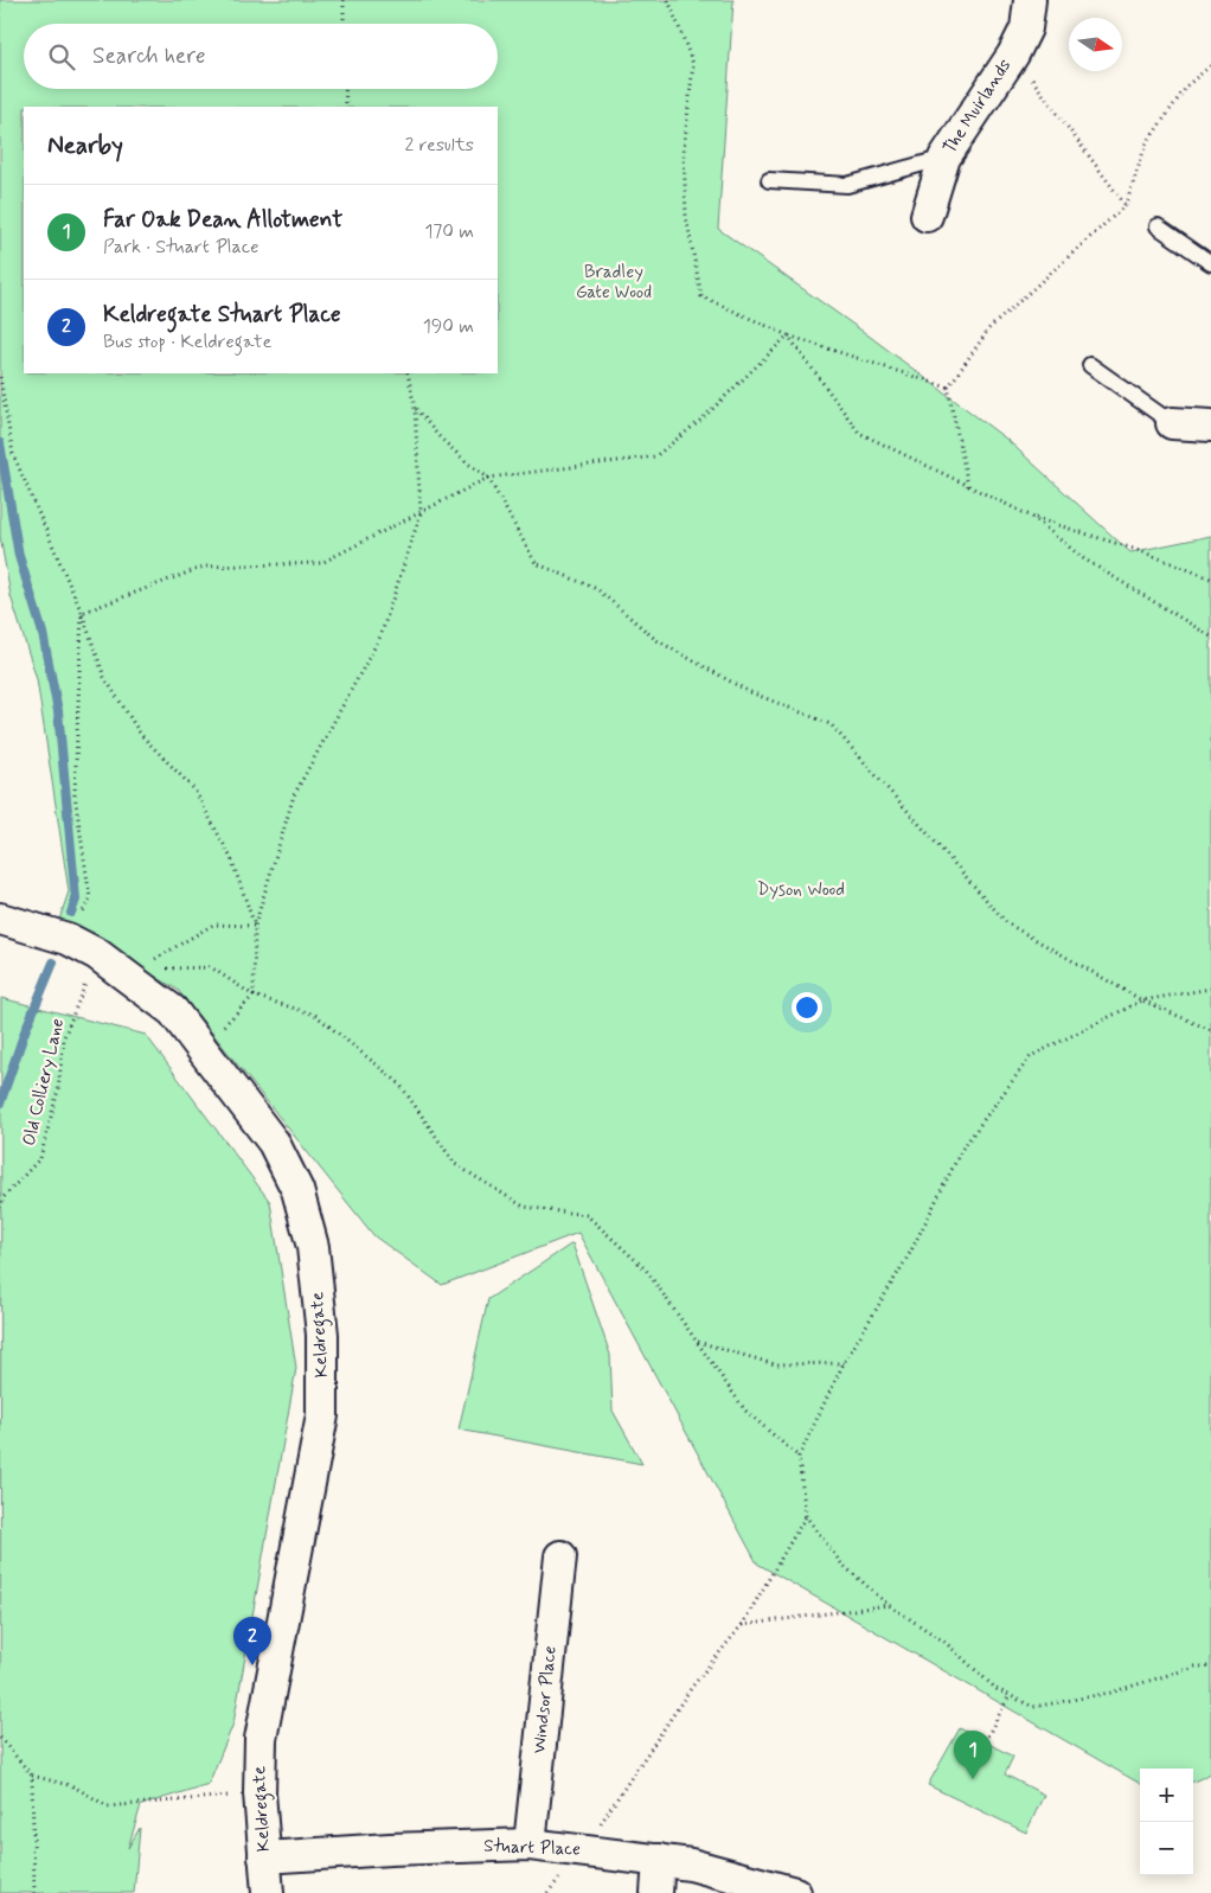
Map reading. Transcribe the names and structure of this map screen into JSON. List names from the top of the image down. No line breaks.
{"streets":{"street":["The Muirlands","Keldregate","Windsor Place","Stuart Place"],"path":["Old Colliery Lane"]},"crossings":[["Old Colliery Lane","Keldregate"],["Keldregate","Stuart Place"],["Windsor Place","Stuart Place"]],"parks":["Bradley Gate Wood","Dyson Wood"],"north":"right","page":{"search":"Search here","heading":["Nearby","2 results"],"list":[{"mark":"1","name":"Far Oak Dean Allotment","note":"Park · Stuart Place","value":"170 m"},{"mark":"2","name":"Keldregate Stuart Place","note":"Bus stop · Keldregate","value":"190 m"}],"pins":["2","1"],"map_buttons":["+","−"]}}
